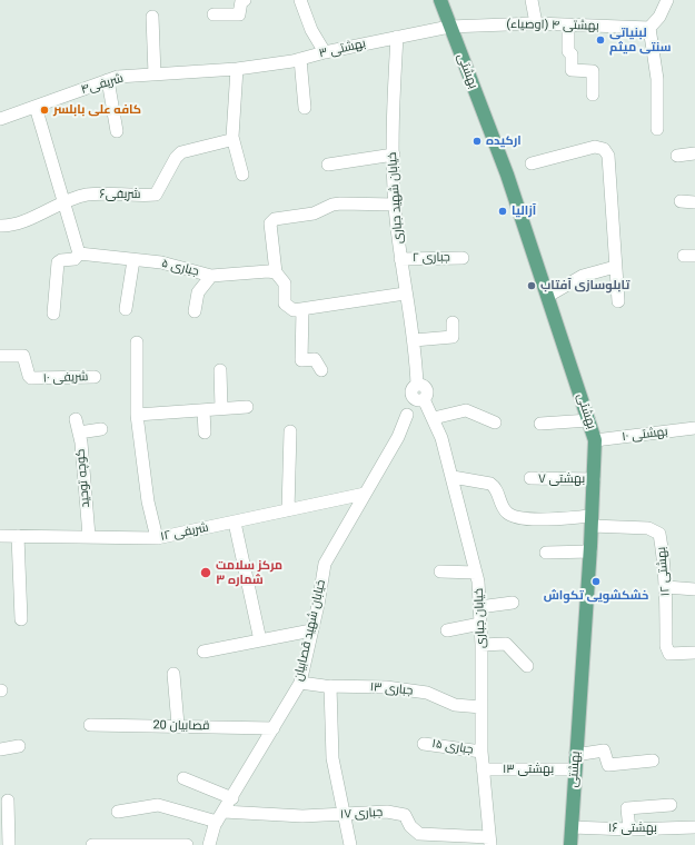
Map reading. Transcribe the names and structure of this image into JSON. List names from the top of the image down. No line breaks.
{"streets":{"main road":["بهشتی"],"street":["بهشتی ۴ (اوصیاء)","بهشتی ۳","شریفی۴","شریفی۶","خیابان شهید جباری","جباری ۲","جباری ۵","شریفی ۱۰","بهشتی ۱۰","کوچه توحید","بهشتی ۷","شریفی ۱۲","بهشتی ۱۲","خیابان جباری","خیابان شهید قصابیان","جباری ۱۳","قصابیان 20","جباری ۱۵","بهشتی ۱۳","جباری ۱۷","بهشتی ۱۶"]},"crossings":[["بهشتی ۴ (اوصیاء)","بهشتی ۳"],["بهشتی ۴ (اوصیاء)","بهشتی"],["بهشتی ۳","بهشتی"],["بهشتی ۳","شریفی۴"],["بهشتی ۳","خیابان شهید جباری"],["بهشتی","بهشتی ۱۰"],["بهشتی","بهشتی ۷"],["بهشتی","بهشتی ۱۲"],["بهشتی","بهشتی ۱۳"],["بهشتی","بهشتی ۱۶"],["خیابان شهید جباری","جباری ۲"],["خیابان شهید جباری","خیابان جباری"],["خیابان شهید جباری","خیابان شهید قصابیان"],["کوچه توحید","شریفی ۱۲"],["شریفی ۱۲","خیابان شهید قصابیان"],["خیابان جباری","خیابان شهید قصابیان"],["خیابان جباری","جباری ۱۳"],["خیابان جباری","جباری ۱۵"],["خیابان جباری","بهشتی ۱۳"],["خیابان جباری","جباری ۱۷"],["خیابان شهید قصابیان","جباری ۱۳"],["خیابان شهید قصابیان","قصابیان 20"],["خیابان شهید قصابیان","جباری ۱۷"]],"places":["لبنیاتی سنتی میثم","کافه علی بابلسر","ارکیده","آزالیا","تابلوسازی آفتاب","مرکز سلامت شماره ۳","خشکشویی تکواش"]}
